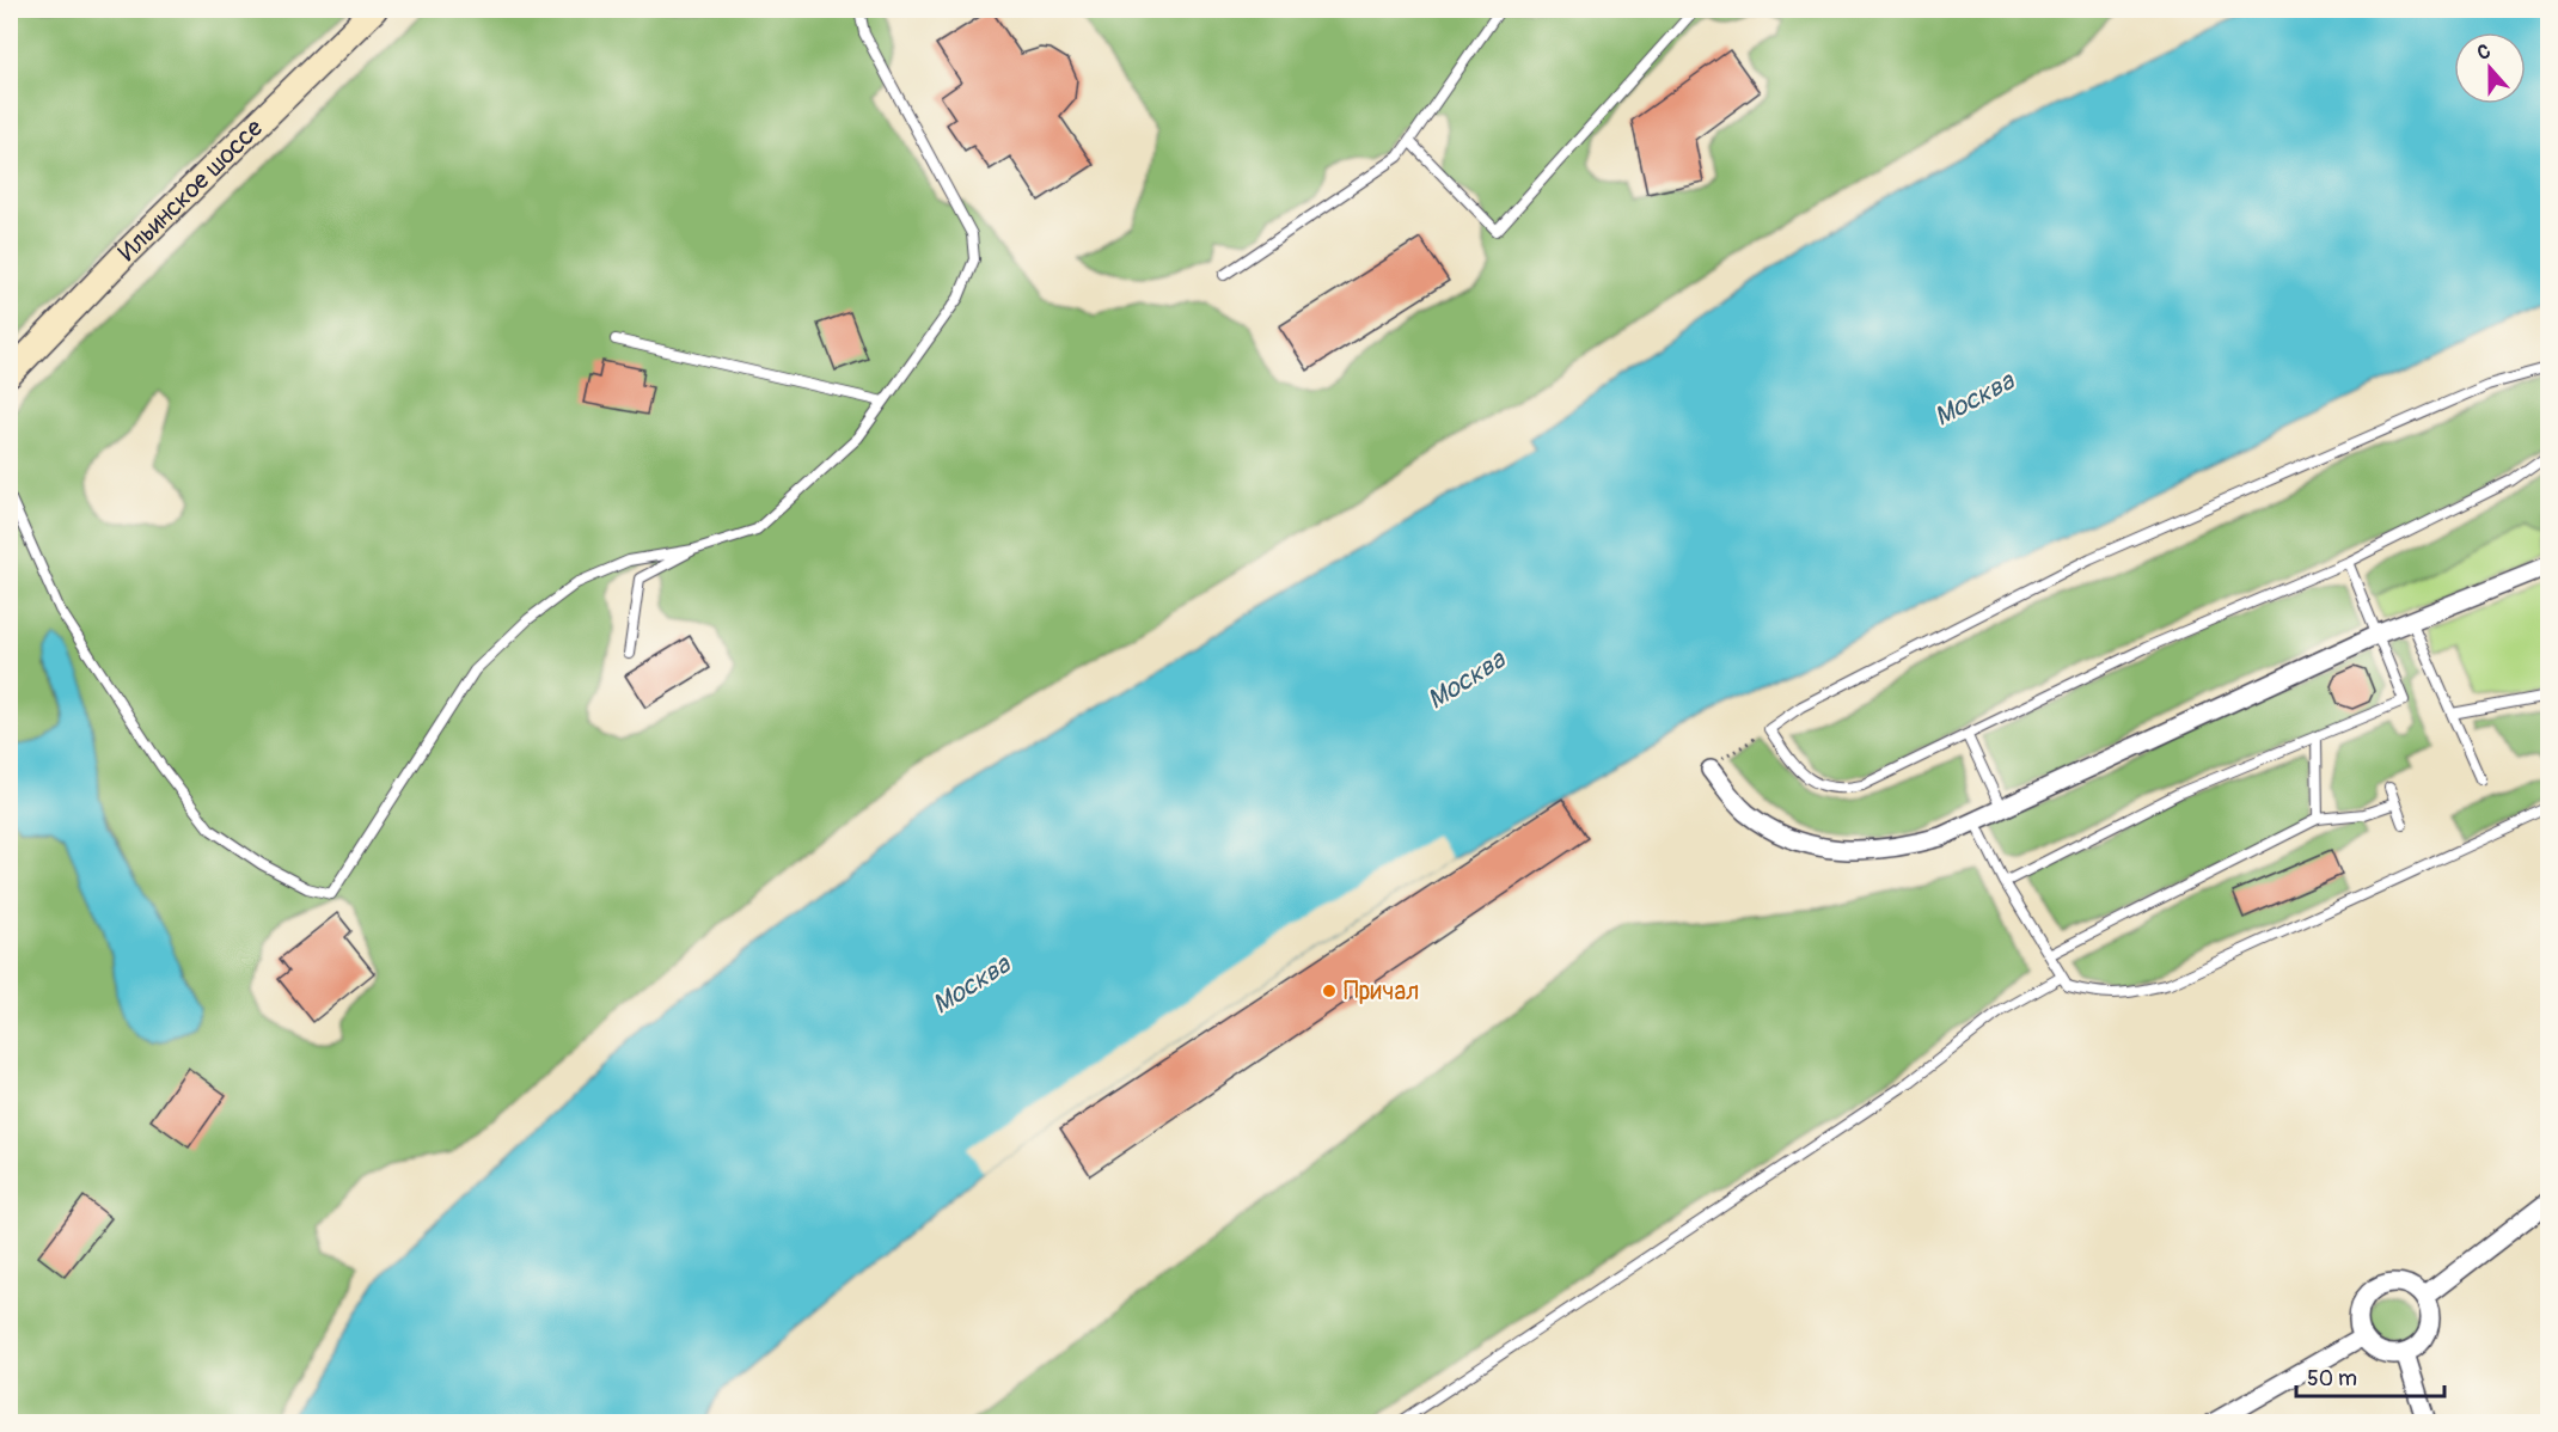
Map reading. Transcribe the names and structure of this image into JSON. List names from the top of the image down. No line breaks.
{"streets":{"main road":["Ильинское шоссе"]},"water":["Москва"],"places":["Причал"],"scale_bar":"50 m","north":"top"}
